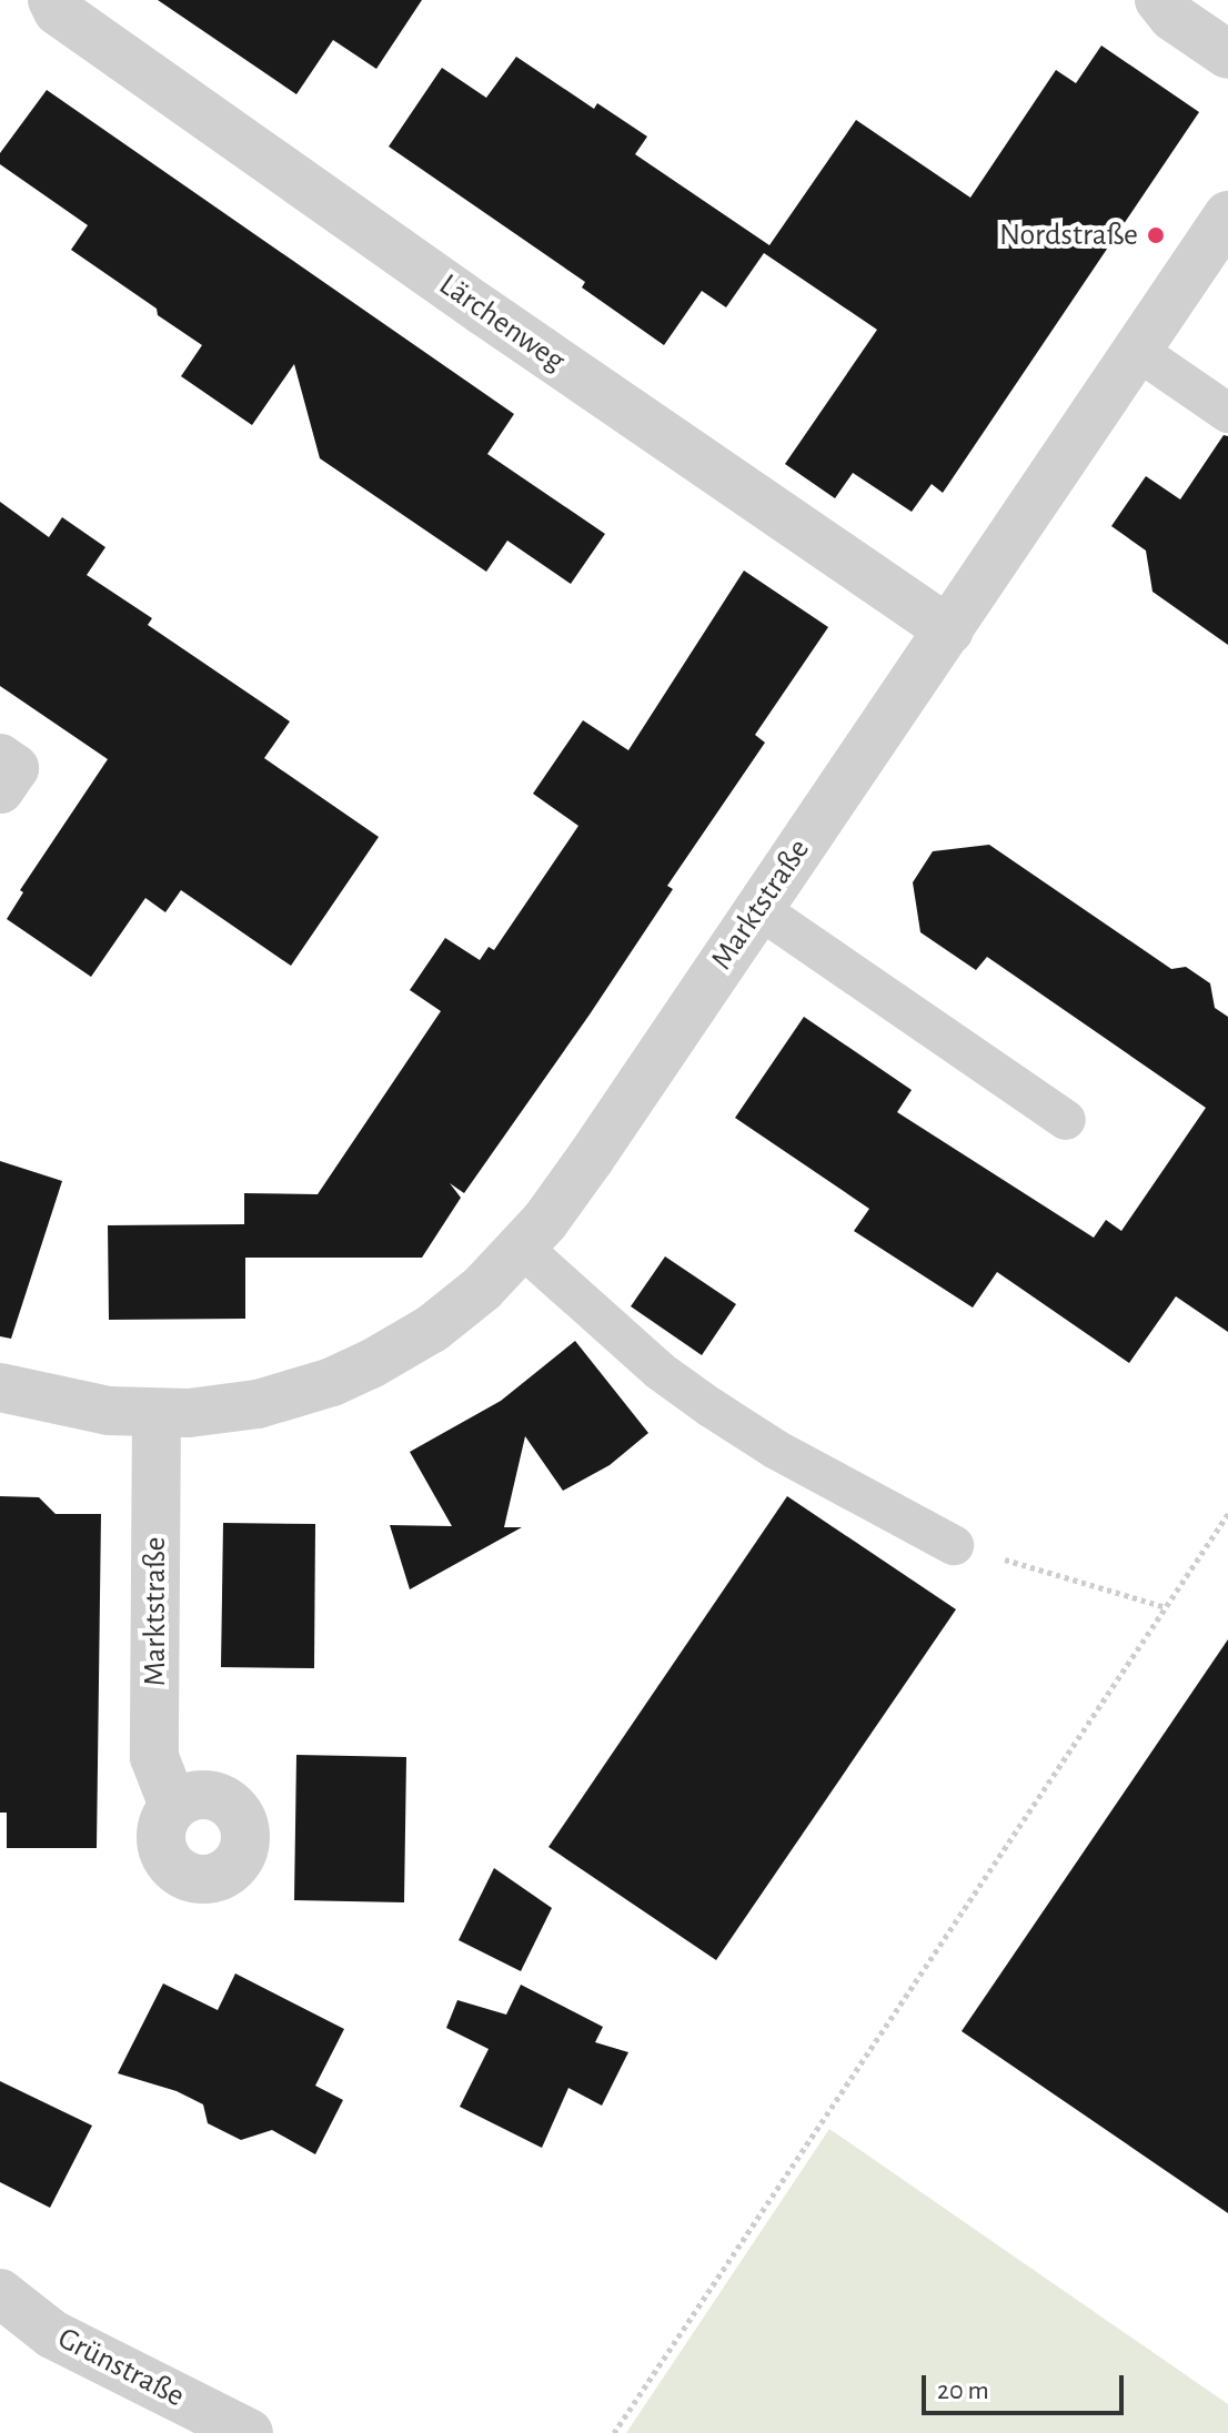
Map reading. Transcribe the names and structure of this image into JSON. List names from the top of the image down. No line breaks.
{"streets":{"street":["Lärchenweg","Marktstraße","Grünstraße"]},"crossings":[["Lärchenweg","Marktstraße"]],"places":["Nordstraße"],"scale_bar":"20 m"}
